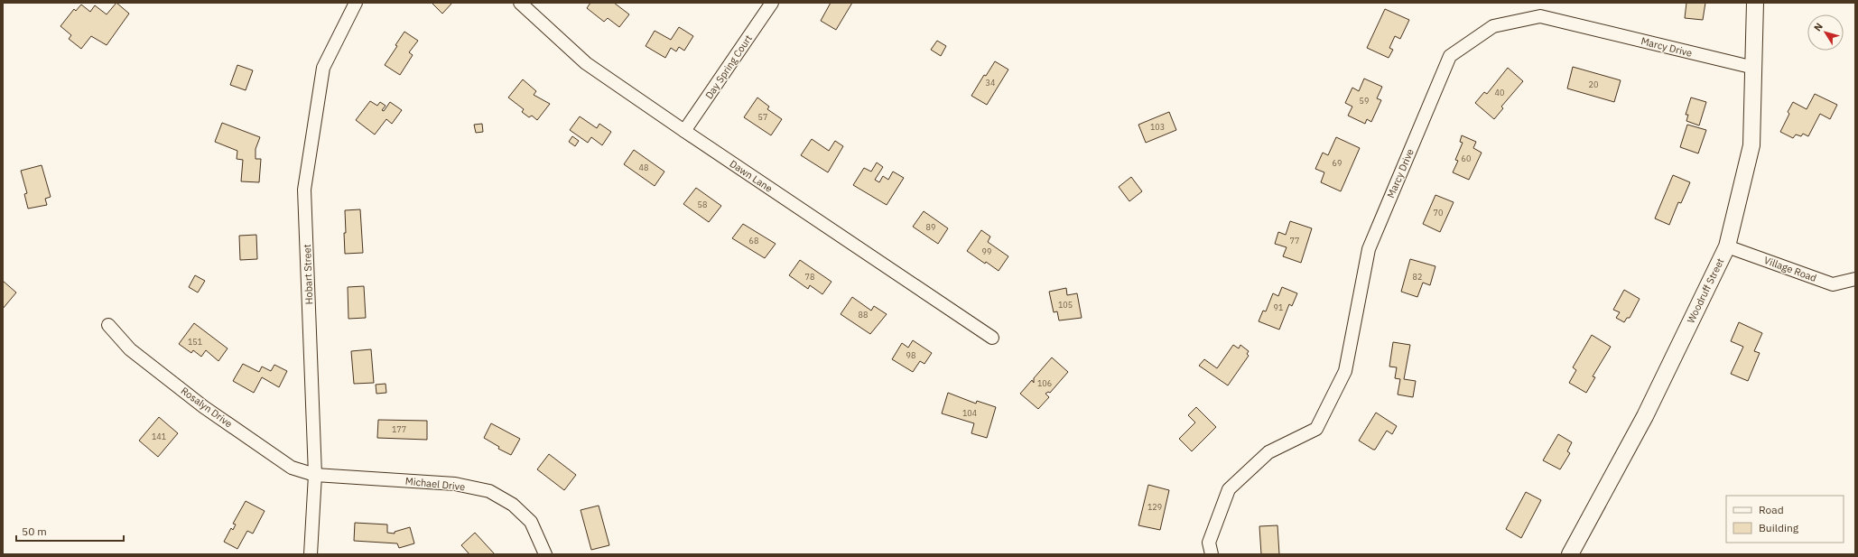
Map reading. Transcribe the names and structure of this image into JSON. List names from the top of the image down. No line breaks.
{"streets":{"street":["Marcy Drive","Day Spring Court","Dawn Lane","Village Road","Hobart Street","Woodruff Street","Rosalyn Drive","Michael Drive"]},"crossings":[["Marcy Drive","Woodruff Street"],["Day Spring Court","Dawn Lane"],["Village Road","Woodruff Street"],["Hobart Street","Rosalyn Drive"],["Hobart Street","Michael Drive"],["Rosalyn Drive","Michael Drive"]],"house_numbers":["34","20","40","59","57","103","60","69","48","58","70","89","68","77","99","78","82","105","91","88","151","98","106","104","177","141","129"],"legend":["Road","Building"],"scale_bar":"50 m","north":"top left"}
